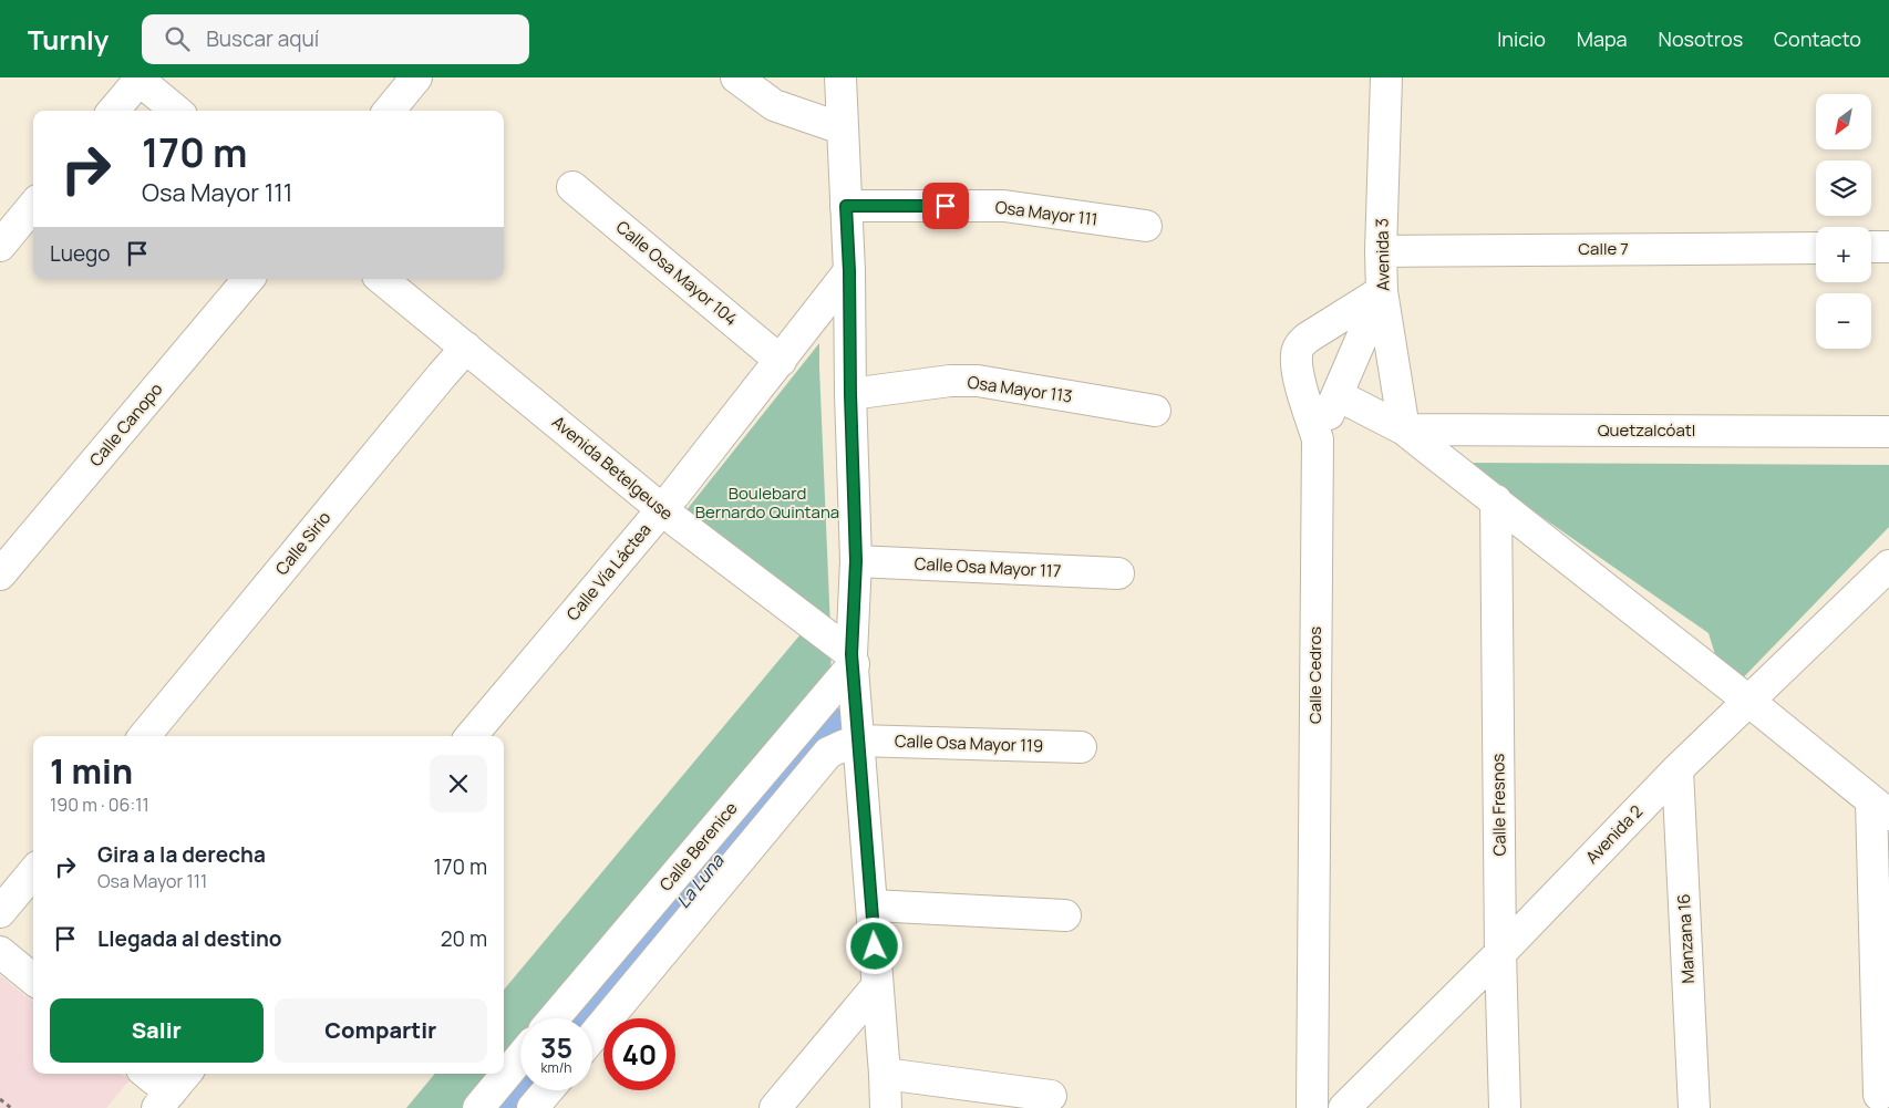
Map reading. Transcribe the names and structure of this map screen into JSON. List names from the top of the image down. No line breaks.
{"streets":{"street":["Osa Mayor 111","Calle 7","Avenida 3","Calle Osa Mayor 104","Osa Mayor 113","Calle Canopo","Quetzalcóatl","Avenida Betelgeuse","Calle Sirio","Calle Osa Mayor 117","Calle Vía Láctea","Calle Cedros","Calle Osa Mayor 119","Calle Fresnos","Avenida 2","Calle Berenice","Manzana 16"]},"crossings":[["Calle 7","Avenida 3"],["Avenida 3","Quetzalcóatl"],["Avenida 3","Calle Cedros"],["Calle Osa Mayor 104","Calle Vía Láctea"],["Avenida Betelgeuse","Calle Sirio"],["Avenida Betelgeuse","Calle Vía Láctea"],["Avenida Betelgeuse","Calle Berenice"],["Calle Fresnos","Avenida 2"],["Avenida 2","Manzana 16"]],"water":["La Luna"],"parks":["Boulebard Bernardo Quintana"],"north":"bottom left","page":{"header":"Turnly","search":"Buscar aquí","nav":["Inicio","Mapa","Nosotros","Contacto"],"map_buttons":["+","−"],"turn":["170 m","Osa Mayor 111"],"then":"Luego","heading":["1 min","190 m · 06:11"],"list":[{"name":"Gira a la derecha","note":"Osa Mayor 111","value":"170 m"},{"name":"Llegada al destino","value":"20 m"}],"buttons":["Salir","Compartir"],"speed":"35 km/h","limit":"40"}}
